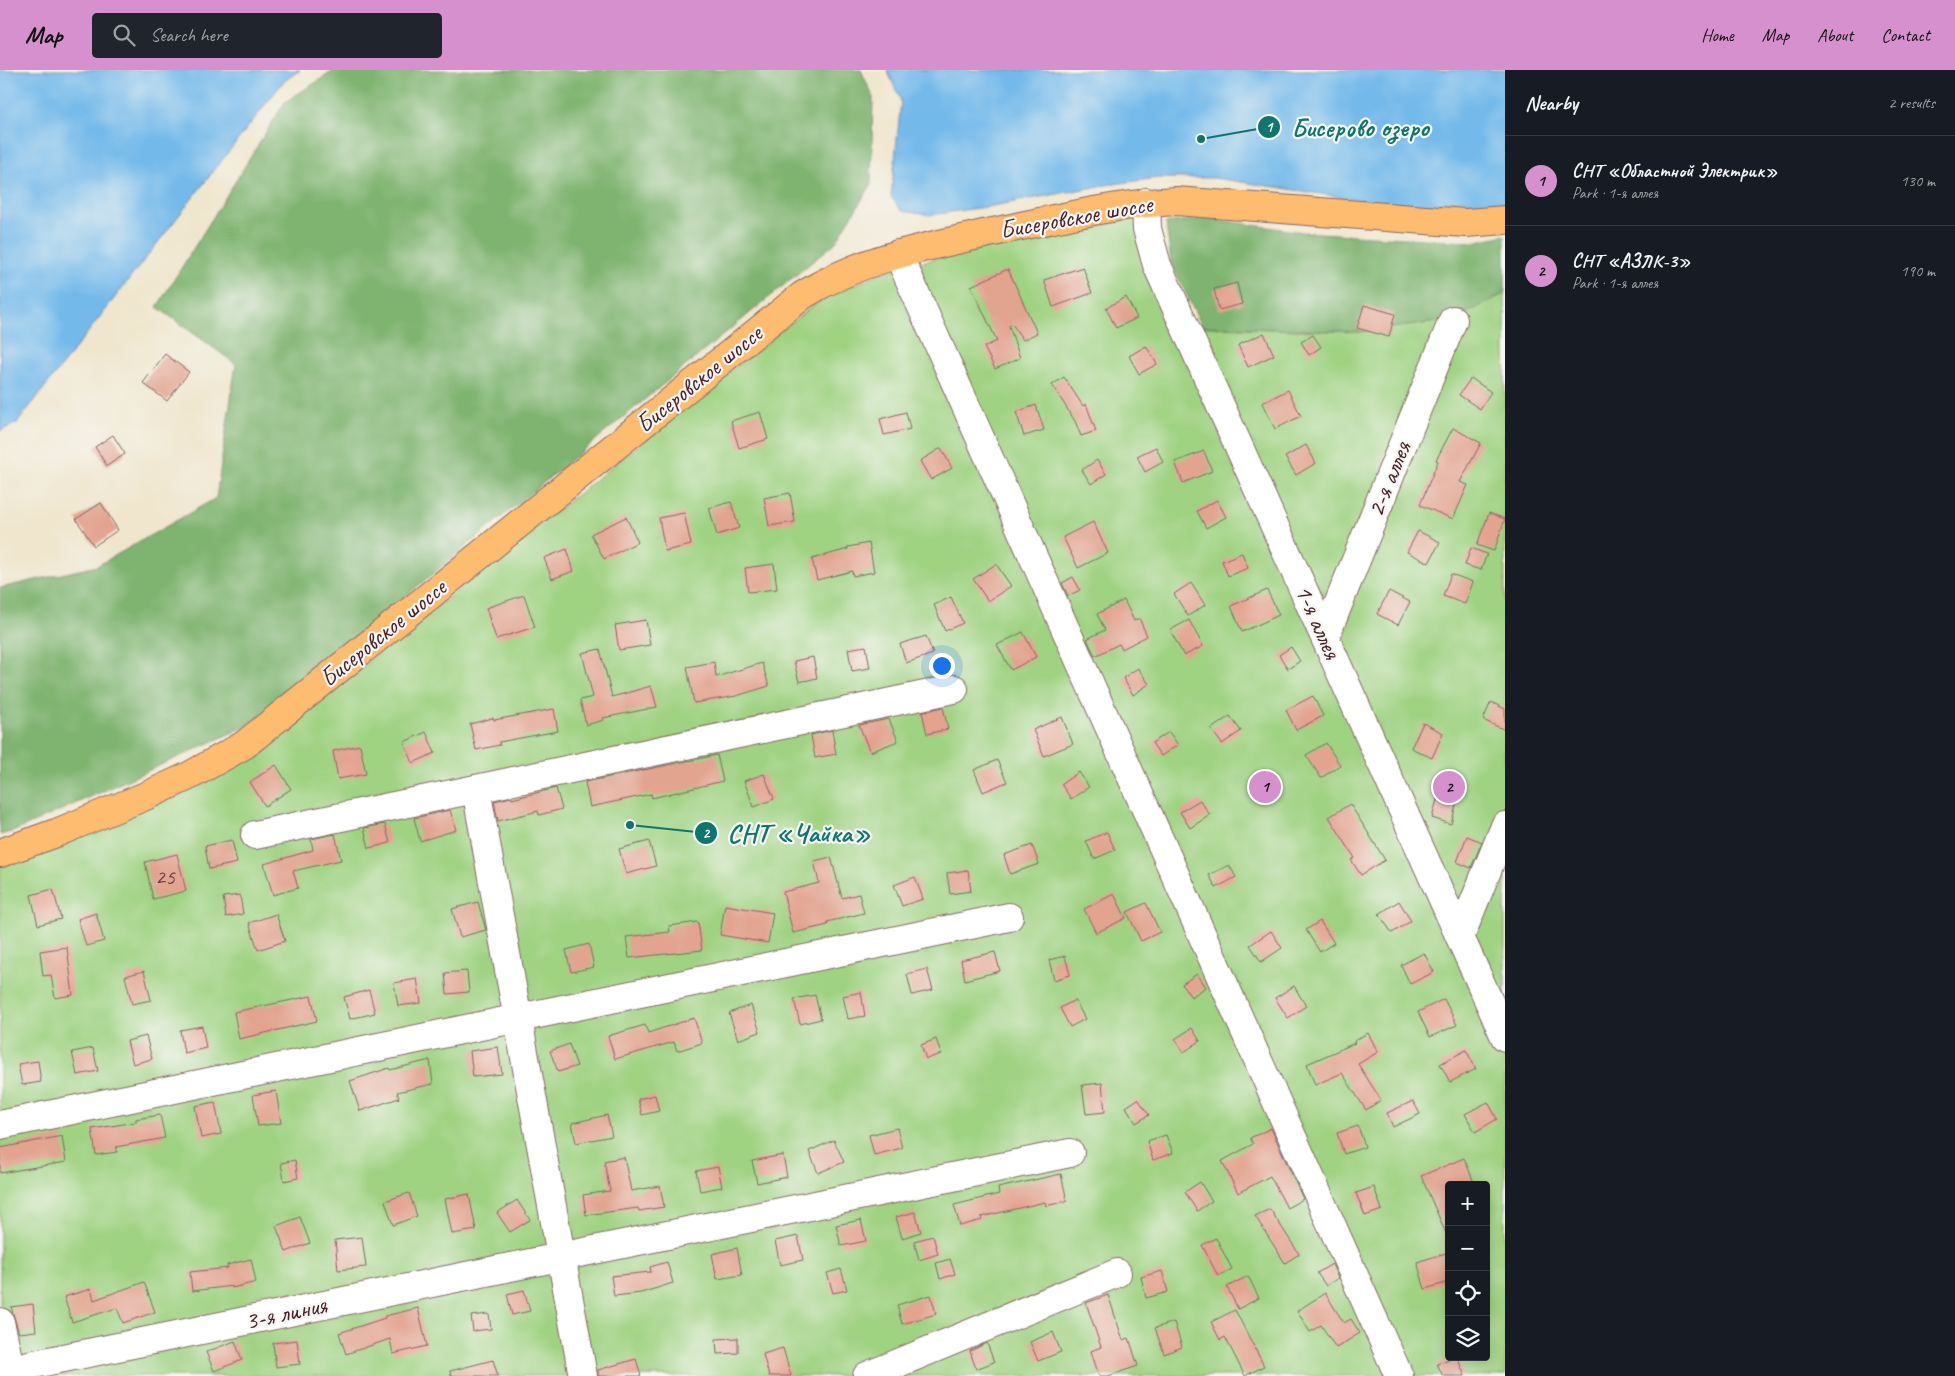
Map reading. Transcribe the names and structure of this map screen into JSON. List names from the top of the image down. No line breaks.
{"streets":{"main road":["Бисеровское шоссе"],"street":["2-я аллея","1-я аллея","3-я линия"]},"crossings":[["Бисеровское шоссе","1-я аллея"],["2-я аллея","1-я аллея"]],"places":["Бисерово озеро","СНТ «Чайка»"],"house_numbers":["25"],"page":{"header":"Map","search":"Search here","nav":["Home","Map","About","Contact"],"heading":["Nearby","2 results"],"list":[{"mark":"1","name":"СНТ «Областной Электрик»","note":"Park · 1-я аллея","value":"130 m"},{"mark":"2","name":"СНТ «АЗЛК-3»","note":"Park · 1-я аллея","value":"190 m"}],"pins":["1","2"],"map_buttons":["+","−"]}}
